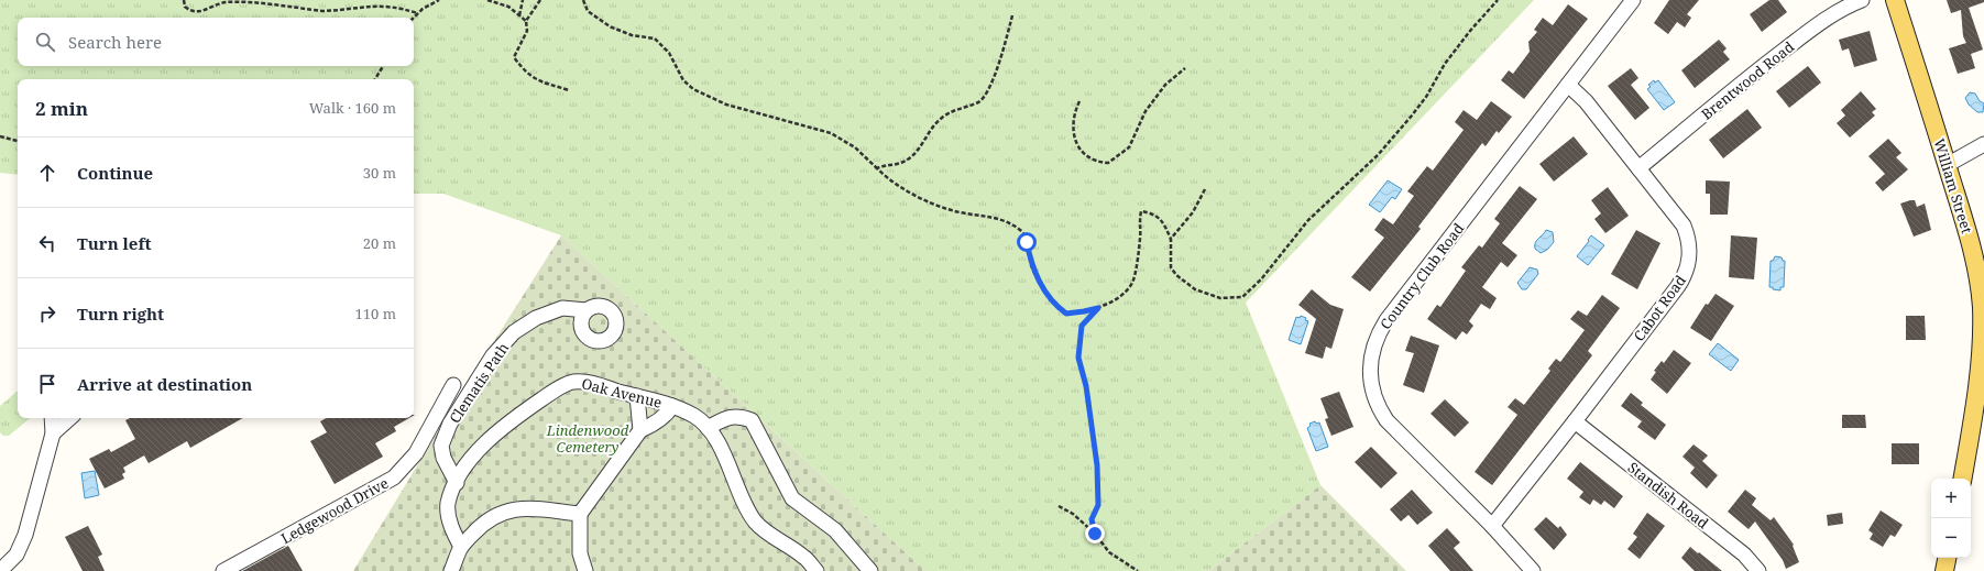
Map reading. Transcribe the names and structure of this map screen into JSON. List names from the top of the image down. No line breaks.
{"streets":{"main road":["William Street"],"street":["Brentwood Road","Country Club Road","Cabot Road","Clematis Path","Oak Avenue","Standish Road","Ledgewood Drive"]},"crossings":[["Brentwood Road","Cabot Road"],["Country Club Road","Cabot Road"],["Cabot Road","Standish Road"],["Clematis Path","Oak Avenue"]],"parks":["Lindenwood Cemetery"],"page":{"search":"Search here","heading":["2 min","Walk · 160 m"],"list":[["Continue","30 m"],["Turn left","20 m"],["Turn right","110 m"],"Arrive at destination"],"map_buttons":["+","−"]}}
